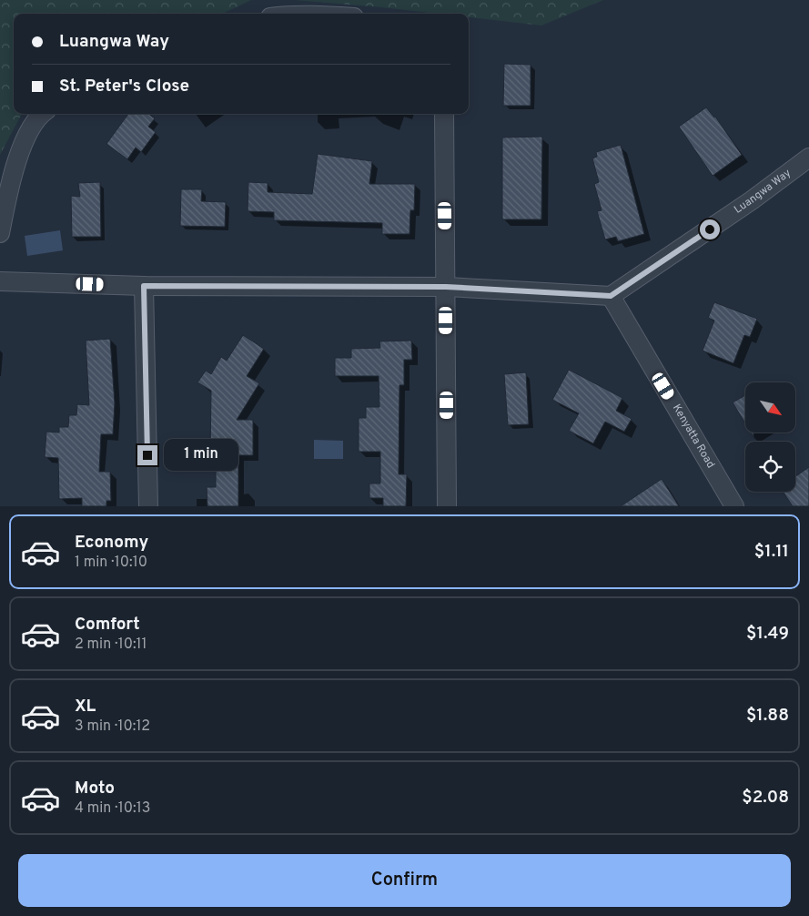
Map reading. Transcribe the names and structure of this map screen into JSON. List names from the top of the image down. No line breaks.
{"streets":{"street":["Luangwa Way","Kenyatta Road"]},"crossings":[["Luangwa Way","Kenyatta Road"]],"north":"bottom right","page":{"banner":["Luangwa Way","St. Peter's Close"],"bubble":"1 min","list":[{"name":"Economy","note":"1 min · 10:10","value":"$1.11"},{"name":"Comfort","note":"2 min · 10:11","value":"$1.49"},{"name":"XL","note":"3 min · 10:12","value":"$1.88"},{"name":"Moto","note":"4 min · 10:13","value":"$2.08"}],"buttons":"Confirm"}}
